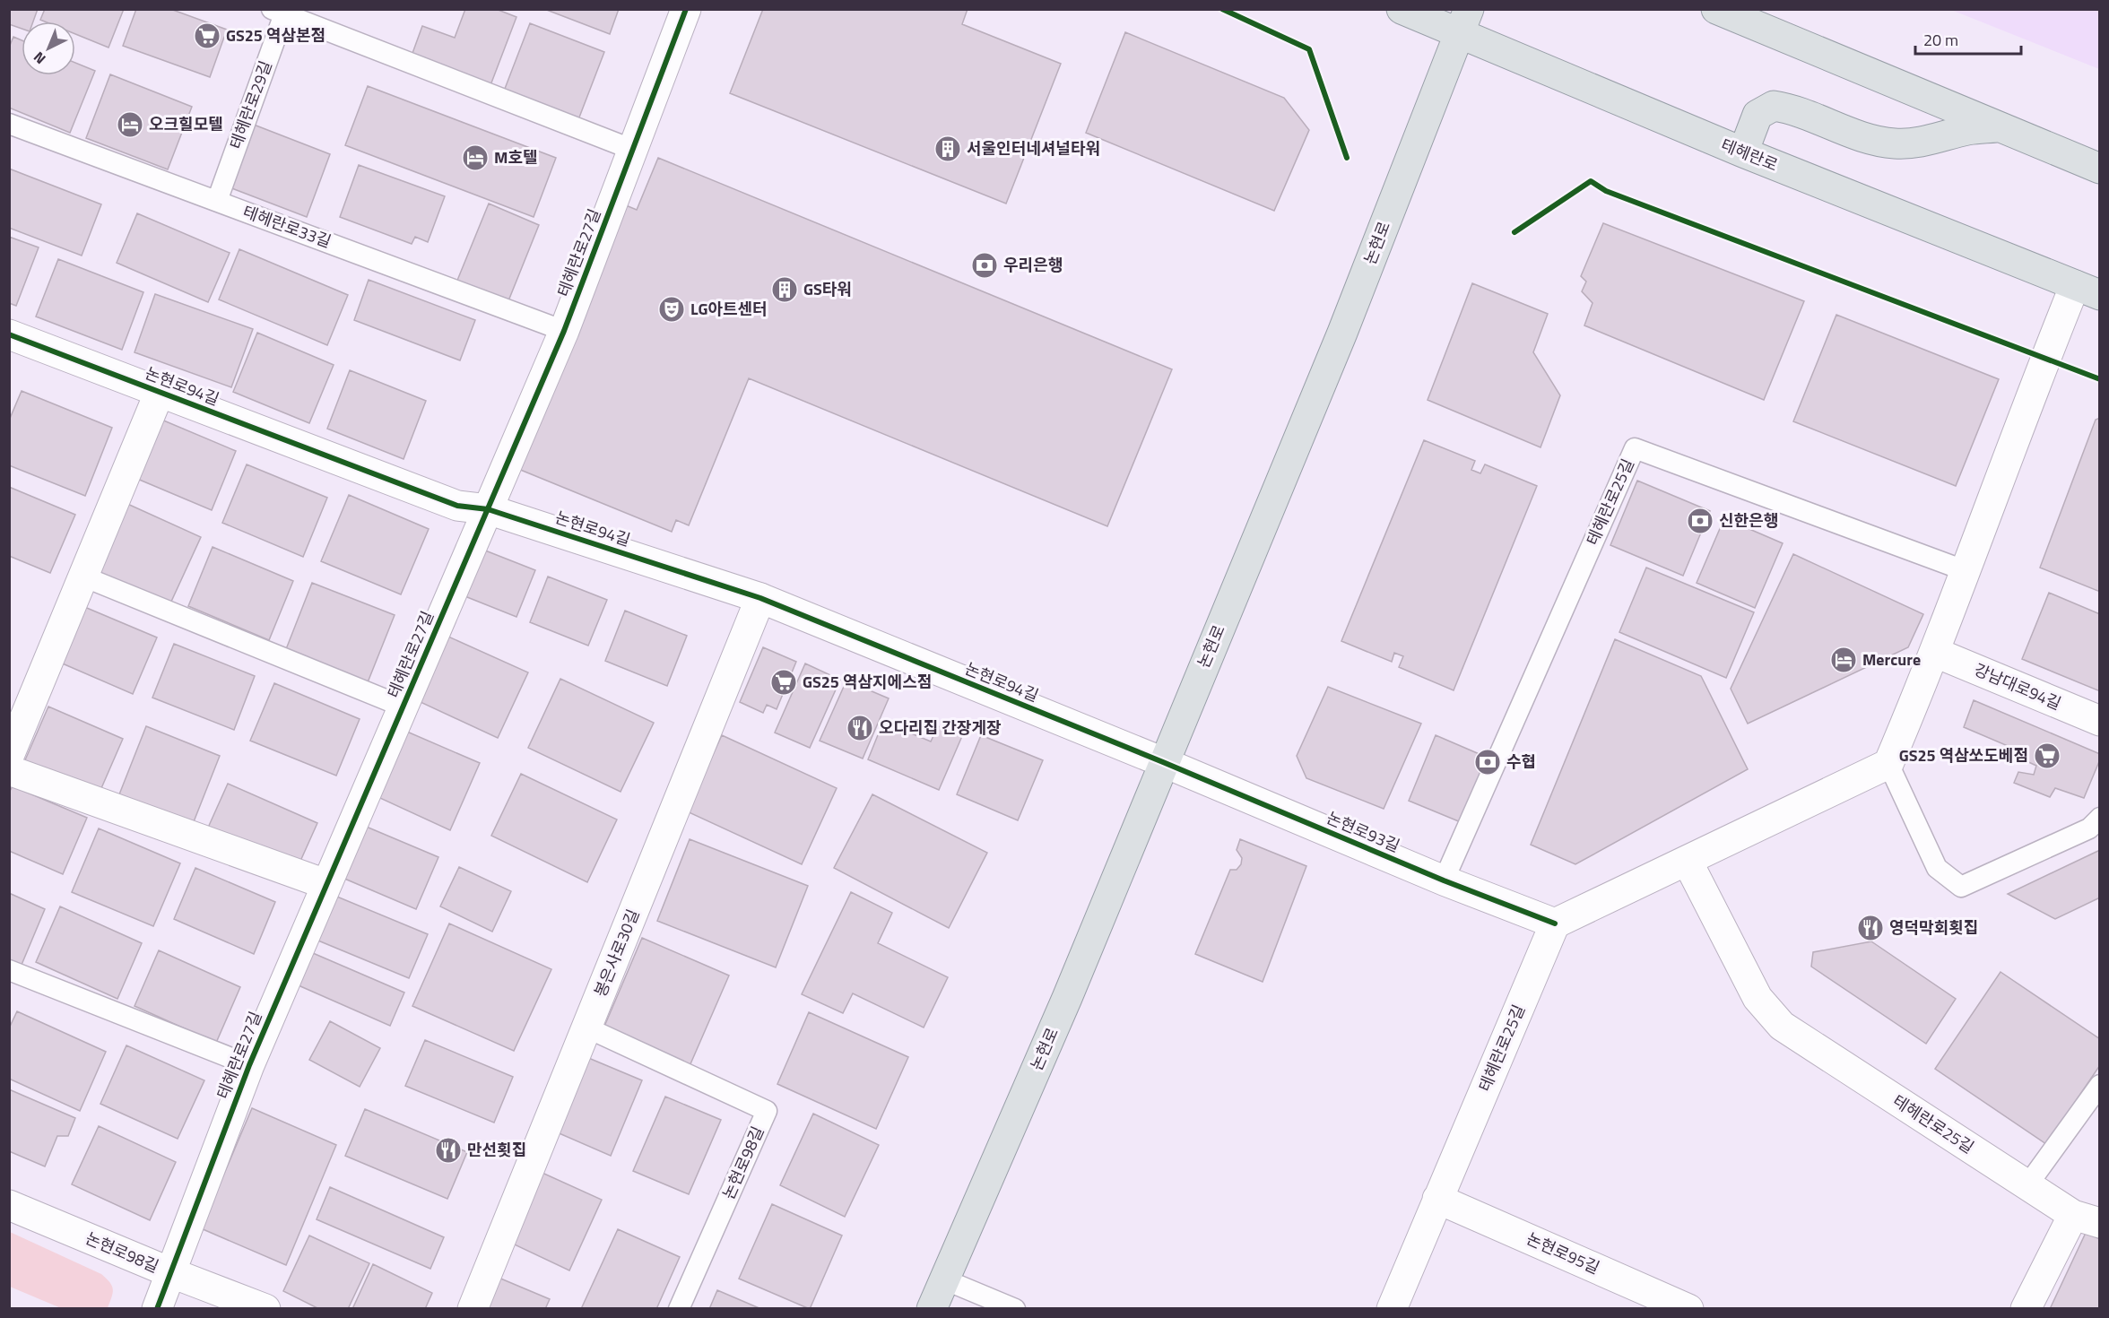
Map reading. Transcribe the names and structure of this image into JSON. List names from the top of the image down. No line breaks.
{"streets":{"main road":["테헤란로","논현로"],"street":["테헤란로27길","논현로94길","테헤란로25길","강남대로94길","논현로93길","봉은사로30길","논현로98길","논현로95길"],"lane":["테헤란로29길","테헤란로33길"]},"crossings":[["테헤란로29길","테헤란로33길"],["테헤란로","논현로"],["테헤란로33길","테헤란로27길"],["논현로","논현로94길"],["논현로","논현로93길"],["테헤란로27길","논현로94길"],["테헤란로27길","논현로98길"],["논현로94길","논현로93길"],["논현로94길","봉은사로30길"],["테헤란로25길","논현로93길"],["테헤란로25길","논현로95길"],["봉은사로30길","논현로98길"]],"places":{"supermarket":["GS25 역삼본점","GS25 역삼지에스점","GS25 역삼쏘도베점"],"hotel":["오크힐모텔","M호텔","Mercure"],"building":["서울인터네셔널타워","GS타워"],"bank":["우리은행","신한은행","수협"],"theatre":["LG아트센터"],"restaurant":["오다리집 간장게장","영덕막회횟집","만선횟집"]},"scale_bar":"20 m","north":"bottom left"}
